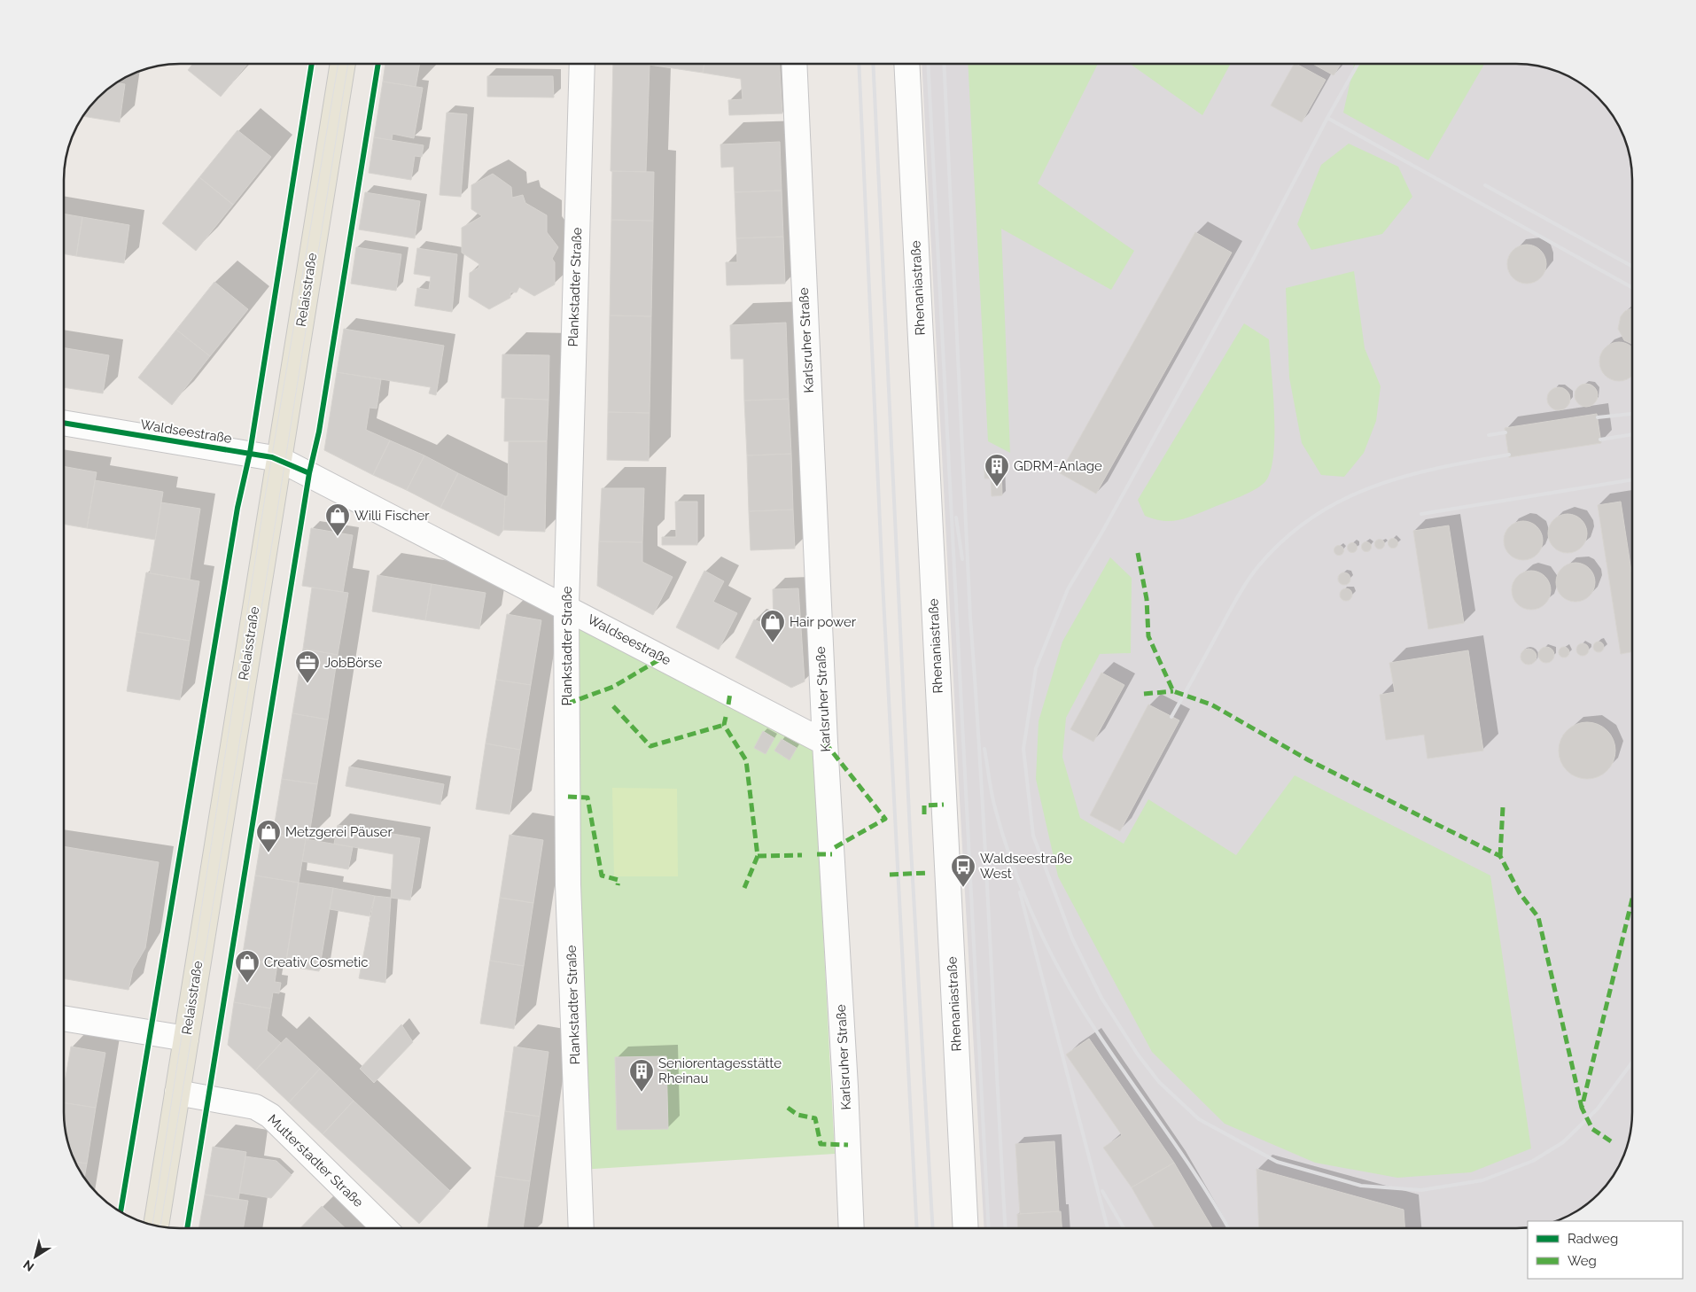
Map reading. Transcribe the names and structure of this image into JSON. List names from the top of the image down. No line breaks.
{"streets":{"main road":["Relaisstraße"],"street":["Plankstadter Straße","Rhenaniastraße","Karlsruher Straße","Waldseestraße","Mutterstadter Straße"]},"crossings":[["Plankstadter Straße","Waldseestraße"],["Relaisstraße","Waldseestraße"],["Relaisstraße","Mutterstadter Straße"],["Karlsruher Straße","Waldseestraße"]],"places":{"building":["GDRM-Anlage","Seniorentagesstätte Rheinau"],"shop":["Willi Fischer","Hair power","Metzgerei Päuser","Creativ Cosmetic"],"office":["JobBörse"],"bus stop":["Waldseestraße West"]},"legend":["Radweg","Weg"],"north":"bottom left"}
